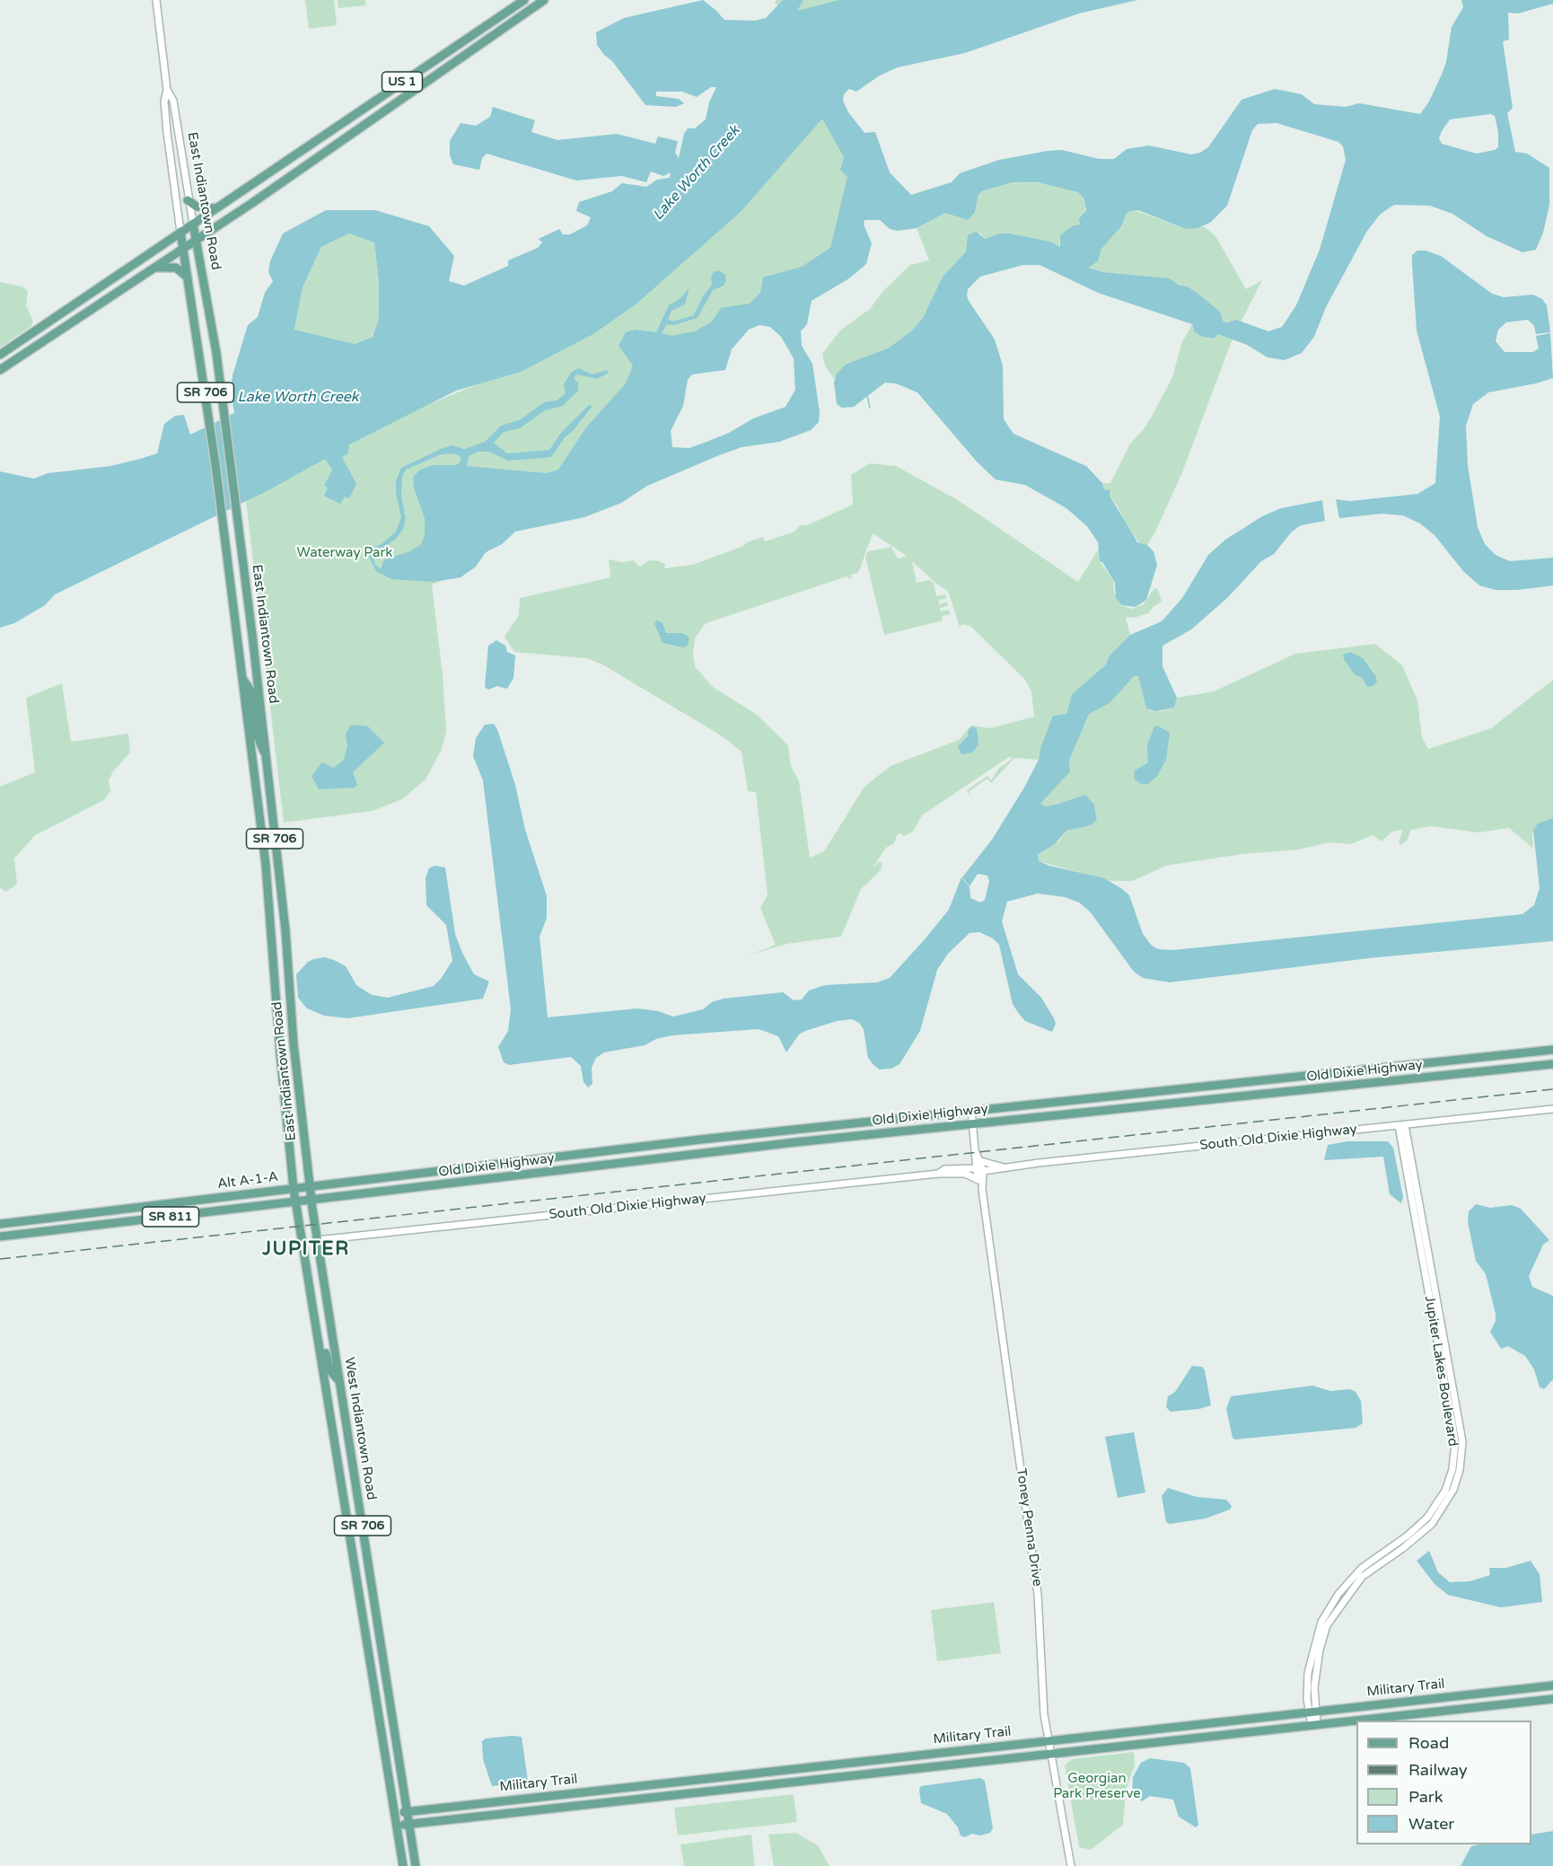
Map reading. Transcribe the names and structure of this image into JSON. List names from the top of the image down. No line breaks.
{"streets":{"main road":["US 1","East Indiantown Road","SR 706","Old Dixie Highway","Alt A-1-A","SR 811","West Indiantown Road","Military Trail"],"street":["South Old Dixie Highway","Jupiter Lakes Boulevard","Toney Penna Drive"]},"crossings":[["US 1","East Indiantown Road"],["East Indiantown Road","Alt A-1-A"],["East Indiantown Road","West Indiantown Road"],["Old Dixie Highway","Alt A-1-A"],["Old Dixie Highway","West Indiantown Road"],["Old Dixie Highway","Toney Penna Drive"],["South Old Dixie Highway","Jupiter Lakes Boulevard"],["South Old Dixie Highway","West Indiantown Road"],["South Old Dixie Highway","Toney Penna Drive"],["Alt A-1-A","West Indiantown Road"],["Jupiter Lakes Boulevard","Military Trail"],["West Indiantown Road","Military Trail"],["Toney Penna Drive","Military Trail"]],"districts":["JUPITER"],"water":["Lake Worth Creek"],"parks":["Waterway Park","Georgian Park Preserve"],"legend":["Road","Railway","Park","Water"]}
